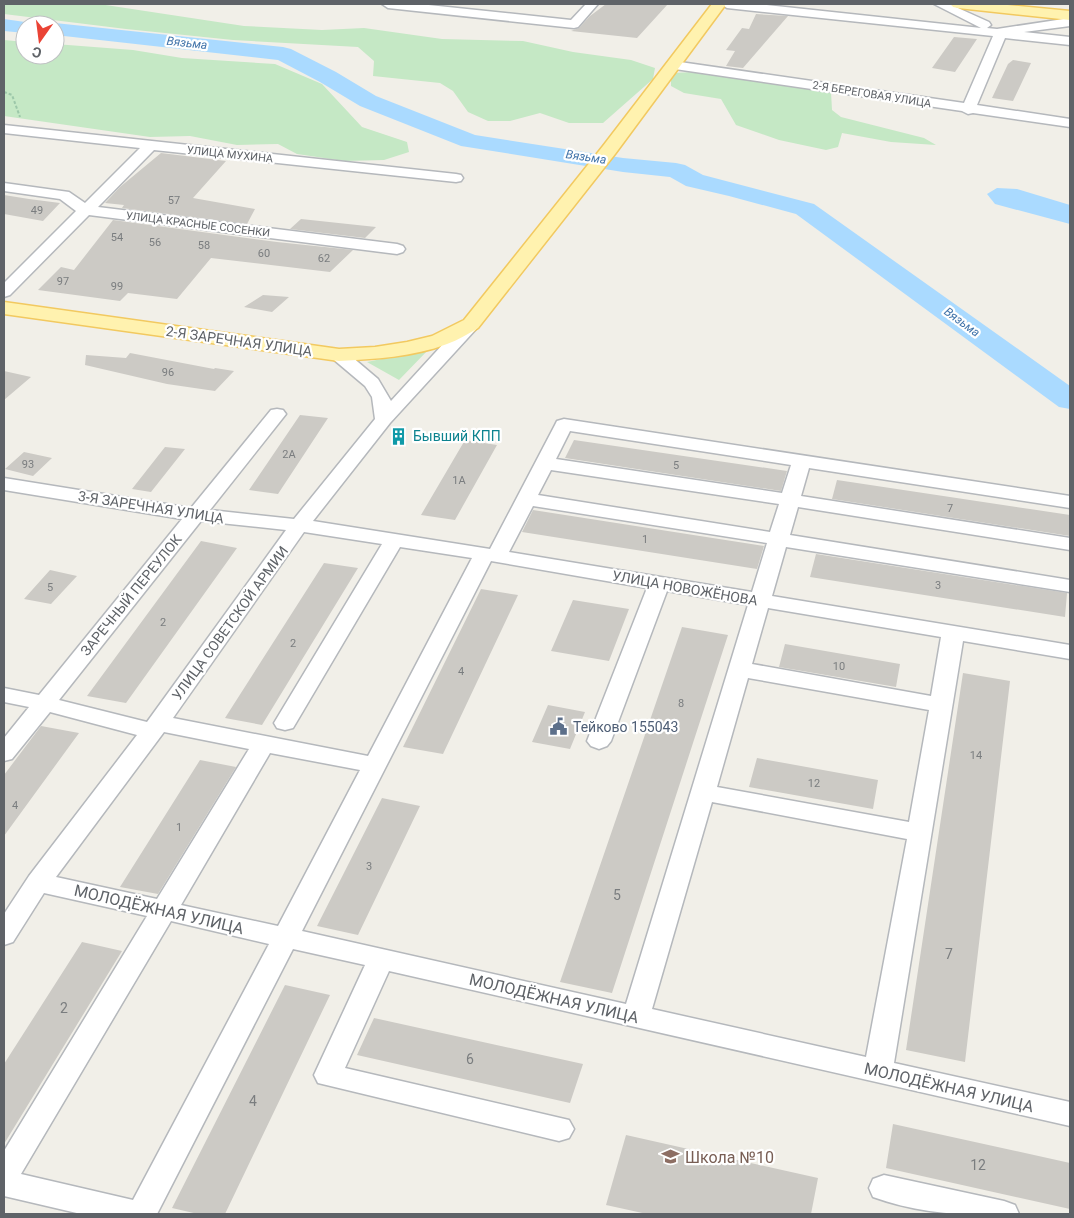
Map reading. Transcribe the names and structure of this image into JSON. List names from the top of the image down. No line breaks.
{"streets":{"main road":["2-Я ЗАРЕЧНАЯ УЛИЦА"],"street":["2-Я БЕРЕГОВАЯ УЛИЦА","УЛИЦА МУХИНА","УЛИЦА КРАСНЫЕ СОСЕНКИ","3-Я ЗАРЕЧНАЯ УЛИЦА","УЛИЦА НОВОЖЁНОВА","ЗАРЕЧНЫЙ ПЕРЕУЛОК","УЛИЦА СОВЕТСКОЙ АРМИИ","МОЛОДЁЖНАЯ УЛИЦА"]},"crossings":[["2-Я ЗАРЕЧНАЯ УЛИЦА","УЛИЦА СОВЕТСКОЙ АРМИИ"],["3-Я ЗАРЕЧНАЯ УЛИЦА","УЛИЦА НОВОЖЁНОВА"],["3-Я ЗАРЕЧНАЯ УЛИЦА","ЗАРЕЧНЫЙ ПЕРЕУЛОК"],["3-Я ЗАРЕЧНАЯ УЛИЦА","УЛИЦА СОВЕТСКОЙ АРМИИ"],["УЛИЦА НОВОЖЁНОВА","УЛИЦА СОВЕТСКОЙ АРМИИ"],["УЛИЦА СОВЕТСКОЙ АРМИИ","МОЛОДЁЖНАЯ УЛИЦА"]],"water":["Вязьма"],"places":{"building":["Бывший КПП"],"public building":["Тейково 155043"],"school or university":["Школа №10"]},"house_numbers":["57","49","54","56","58","60","62","97","99","96","2А","93","5","1А","7","1","3","5","2","2","10","4","8","14","12","4","1","3","5","7","2","6","4","12"],"north":"bottom"}
